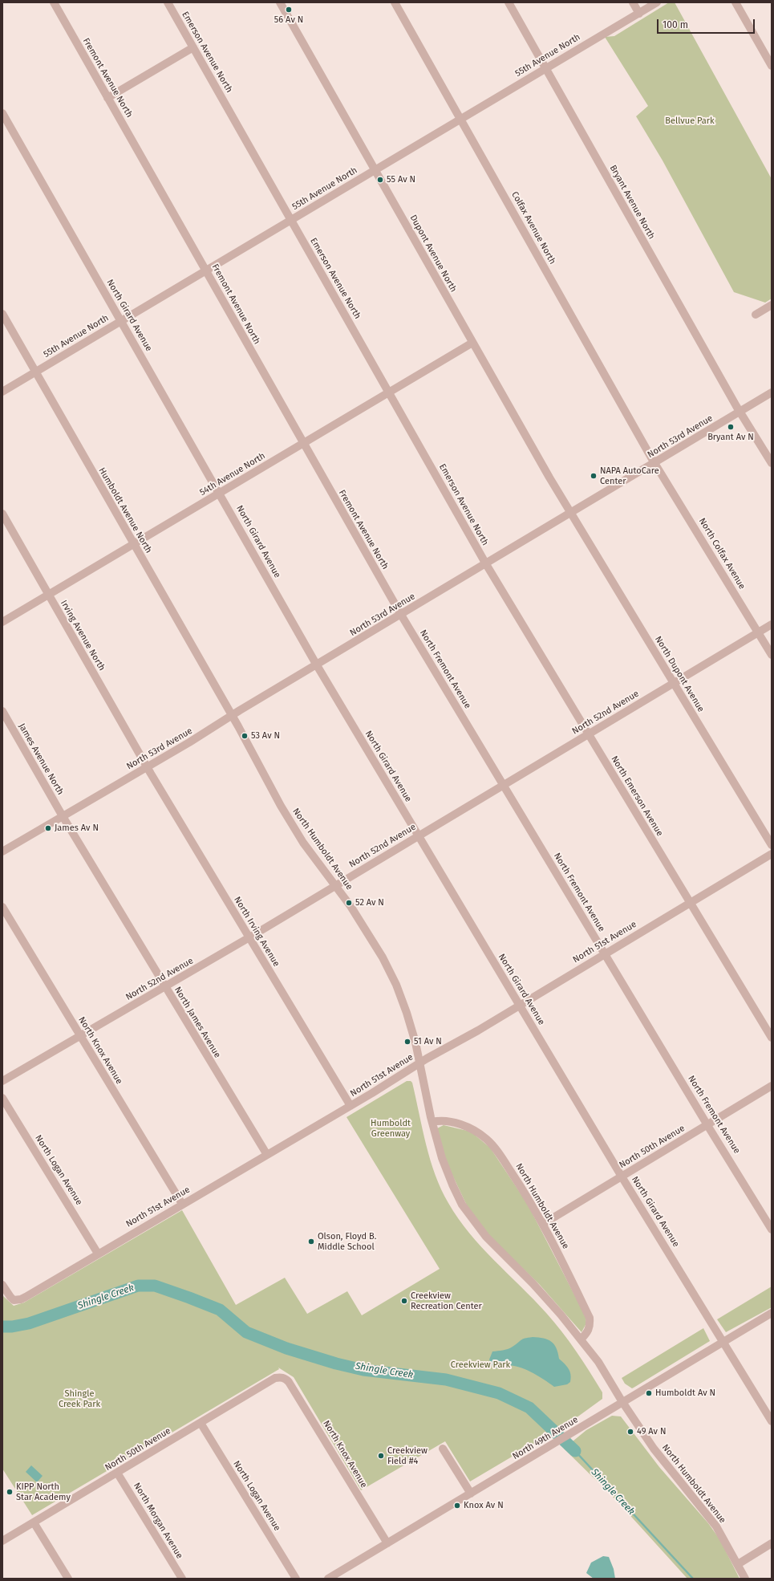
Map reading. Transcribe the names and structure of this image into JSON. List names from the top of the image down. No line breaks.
{"streets":{"street":["Emerson Avenue North","55th Avenue North","Fremont Avenue North","Bryant Avenue North","Colfax Avenue North","Dupont Avenue North","North Girard Avenue","North 53rd Avenue","54th Avenue North","Humboldt Avenue North","North Colfax Avenue","Irving Avenue North","North Fremont Avenue","North Dupont Avenue","North 52nd Avenue","James Avenue North","North Emerson Avenue","North Humboldt Avenue","North Irving Avenue","North 51st Avenue","North James Avenue","North Knox Avenue","North 50th Avenue","North Logan Avenue","North 49th Avenue","North Morgan Avenue"]},"crossings":[["Emerson Avenue North","55th Avenue North"],["Emerson Avenue North","North 53rd Avenue"],["Emerson Avenue North","54th Avenue North"],["Emerson Avenue North","North Emerson Avenue"],["55th Avenue North","Fremont Avenue North"],["55th Avenue North","Bryant Avenue North"],["55th Avenue North","Colfax Avenue North"],["55th Avenue North","Dupont Avenue North"],["55th Avenue North","North Girard Avenue"],["55th Avenue North","Humboldt Avenue North"],["Fremont Avenue North","North 53rd Avenue"],["Fremont Avenue North","54th Avenue North"],["Fremont Avenue North","North Fremont Avenue"],["Bryant Avenue North","North 53rd Avenue"],["Colfax Avenue North","North 53rd Avenue"],["Colfax Avenue North","North Colfax Avenue"],["Dupont Avenue North","North 53rd Avenue"],["Dupont Avenue North","54th Avenue North"],["Dupont Avenue North","North Dupont Avenue"],["North Girard Avenue","North 53rd Avenue"],["North Girard Avenue","54th Avenue North"],["North Girard Avenue","North 52nd Avenue"],["North Girard Avenue","North 51st Avenue"],["North Girard Avenue","North 50th Avenue"],["North Girard Avenue","North 49th Avenue"],["North 53rd Avenue","Humboldt Avenue North"],["North 53rd Avenue","North Colfax Avenue"],["North 53rd Avenue","Irving Avenue North"],["North 53rd Avenue","North Fremont Avenue"],["North 53rd Avenue","North Dupont Avenue"],["North 53rd Avenue","James Avenue North"],["North 53rd Avenue","North Emerson Avenue"],["North 53rd Avenue","North Humboldt Avenue"],["North 53rd Avenue","North Irving Avenue"],["North 53rd Avenue","North James Avenue"],["54th Avenue North","Humboldt Avenue North"],["54th Avenue North","Irving Avenue North"],["Humboldt Avenue North","North Humboldt Avenue"],["North Colfax Avenue","North 52nd Avenue"],["Irving Avenue North","North Irving Avenue"],["North Fremont Avenue","North 52nd Avenue"],["North Fremont Avenue","North 51st Avenue"],["North Fremont Avenue","North 50th Avenue"],["North Dupont Avenue","North 52nd Avenue"],["North 52nd Avenue","North Emerson Avenue"],["North 52nd Avenue","North Humboldt Avenue"],["North 52nd Avenue","North Irving Avenue"],["North 52nd Avenue","North James Avenue"],["North 52nd Avenue","North Knox Avenue"],["James Avenue North","North James Avenue"],["North Emerson Avenue","North 51st Avenue"],["North Humboldt Avenue","North 51st Avenue"],["North Humboldt Avenue","North 50th Avenue"],["North Humboldt Avenue","North 49th Avenue"],["North Irving Avenue","North 51st Avenue"],["North 51st Avenue","North James Avenue"],["North 51st Avenue","North Knox Avenue"],["North 51st Avenue","North Logan Avenue"],["North Knox Avenue","North 50th Avenue"],["North Knox Avenue","North 49th Avenue"],["North 50th Avenue","North Logan Avenue"],["North 50th Avenue","North Morgan Avenue"]],"water":["Shingle Creek"],"parks":["Bellvue Park","Humboldt Greenway","Creekview Park","Shingle Creek Park"],"places":["56 Av N","55 Av N","Bryant Av N","NAPA AutoCare Center","53 Av N","James Av N","52 Av N","51 Av N","Olson, Floyd B. Middle School","Creekview Recreation Center","Humboldt Av N","49 Av N","Creekview Field #4","KIPP North Star Academy","Knox Av N"],"scale_bar":"100 m"}
